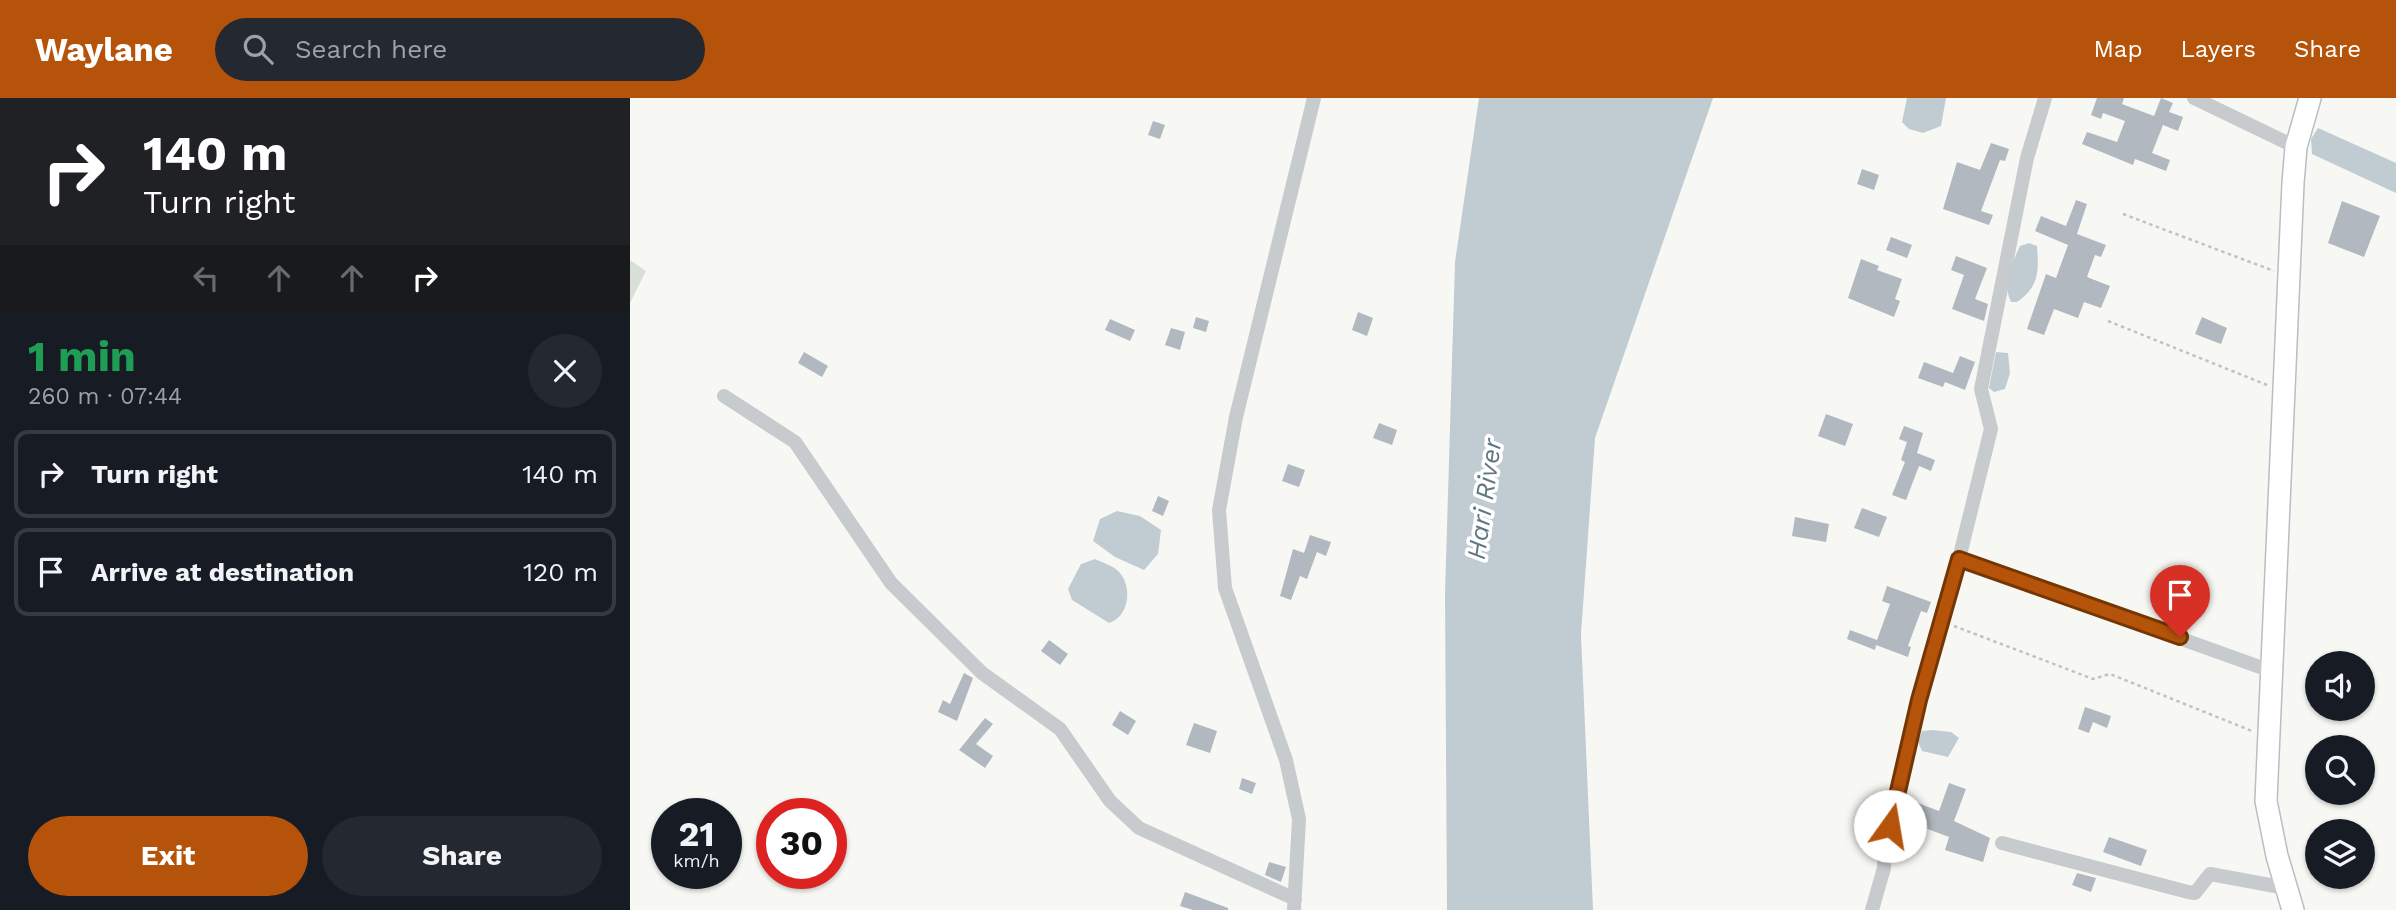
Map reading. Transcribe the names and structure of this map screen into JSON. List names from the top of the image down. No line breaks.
{"water":["Hari River"],"page":{"header":"Waylane","search":"Search here","nav":["Map","Layers","Share"],"turn":["140 m","Turn right"],"heading":["1 min","260 m · 07:44"],"list":[{"name":"Turn right","value":"140 m"},{"name":"Arrive at destination","value":"120 m"}],"speed":"21 km/h","limit":"30","buttons":["Exit","Share"]}}
